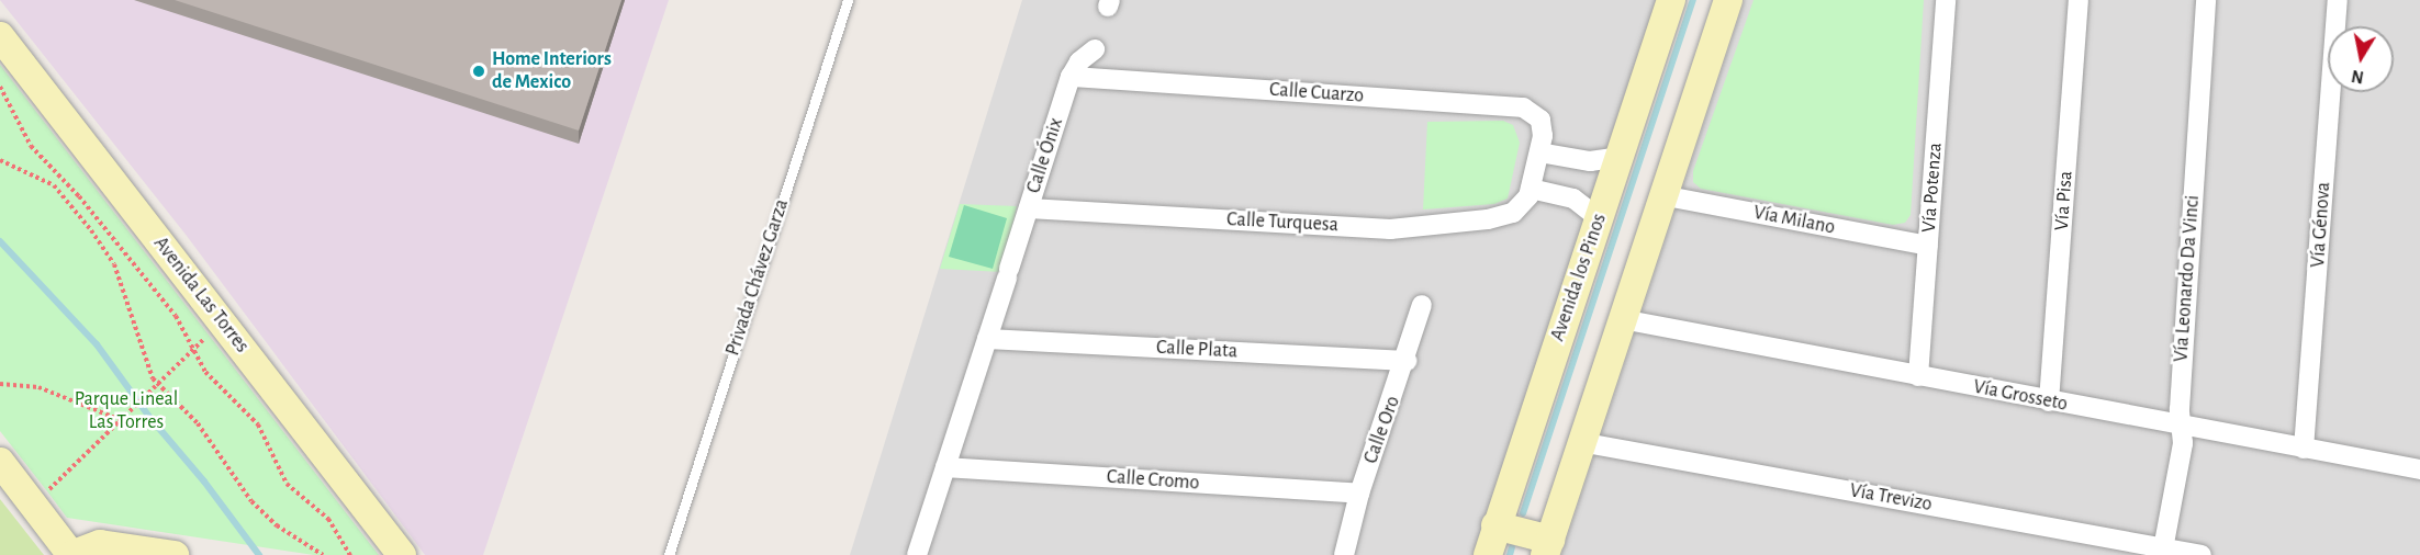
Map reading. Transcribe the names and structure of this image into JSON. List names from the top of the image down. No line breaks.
{"streets":{"street":["Calle Cuarzo","Calle Ónix","Vía Potenza","Vía Pisa","Vía Milano","Calle Turquesa","Vía Génova","Avenida los Pinos","Vía Leonardo Da Vinci","Avenida Las Torres","Calle Plata","Vía Grosseto","Calle Oro","Calle Cromo","Vía Trevizo"],"lane":["Privada Chávez Garza"]},"crossings":[["Calle Cuarzo","Calle Ónix"],["Calle Ónix","Calle Turquesa"],["Calle Ónix","Calle Plata"],["Vía Potenza","Vía Milano"],["Vía Potenza","Vía Grosseto"],["Vía Pisa","Vía Grosseto"],["Vía Génova","Vía Grosseto"],["Vía Leonardo Da Vinci","Vía Grosseto"],["Vía Leonardo Da Vinci","Vía Trevizo"],["Calle Plata","Calle Oro"],["Calle Oro","Calle Cromo"]],"parks":["Parque Lineal Las Torres"],"places":["Home Interiors de Mexico"],"north":"bottom"}
